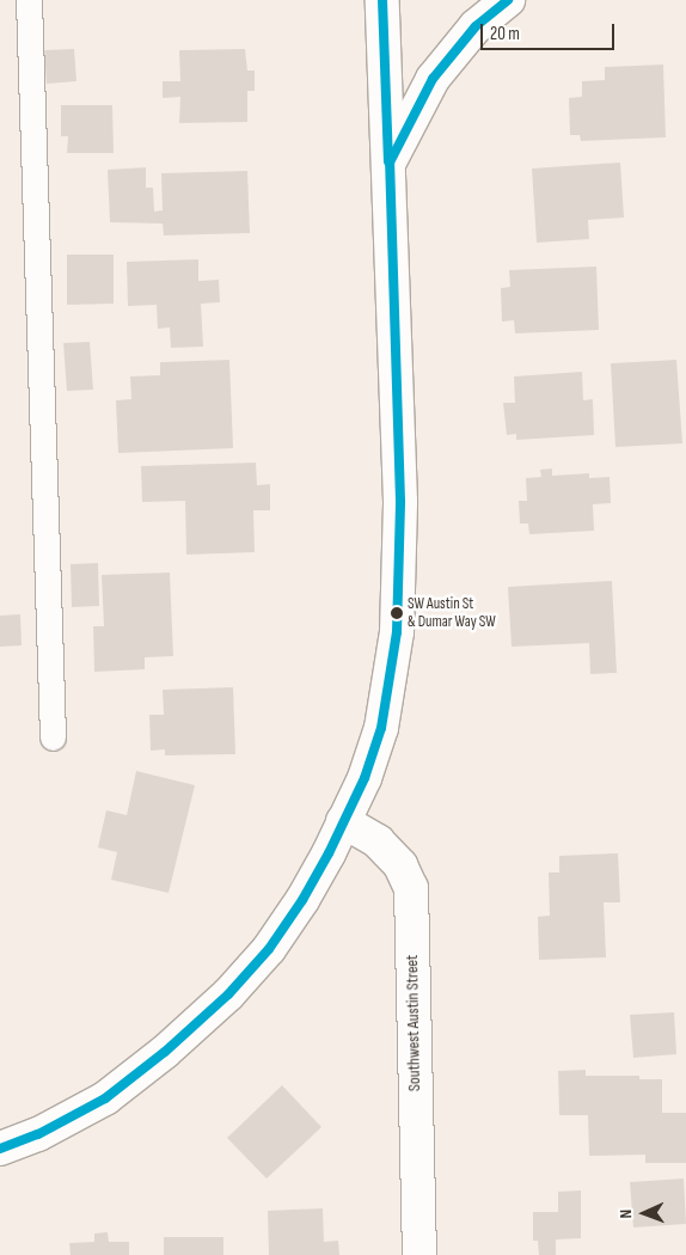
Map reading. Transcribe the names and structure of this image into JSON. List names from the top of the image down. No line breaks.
{"streets":{"street":["Southwest Austin Street"]},"places":["SW Austin St & Dumar Way SW"],"scale_bar":"20 m","north":"left"}
